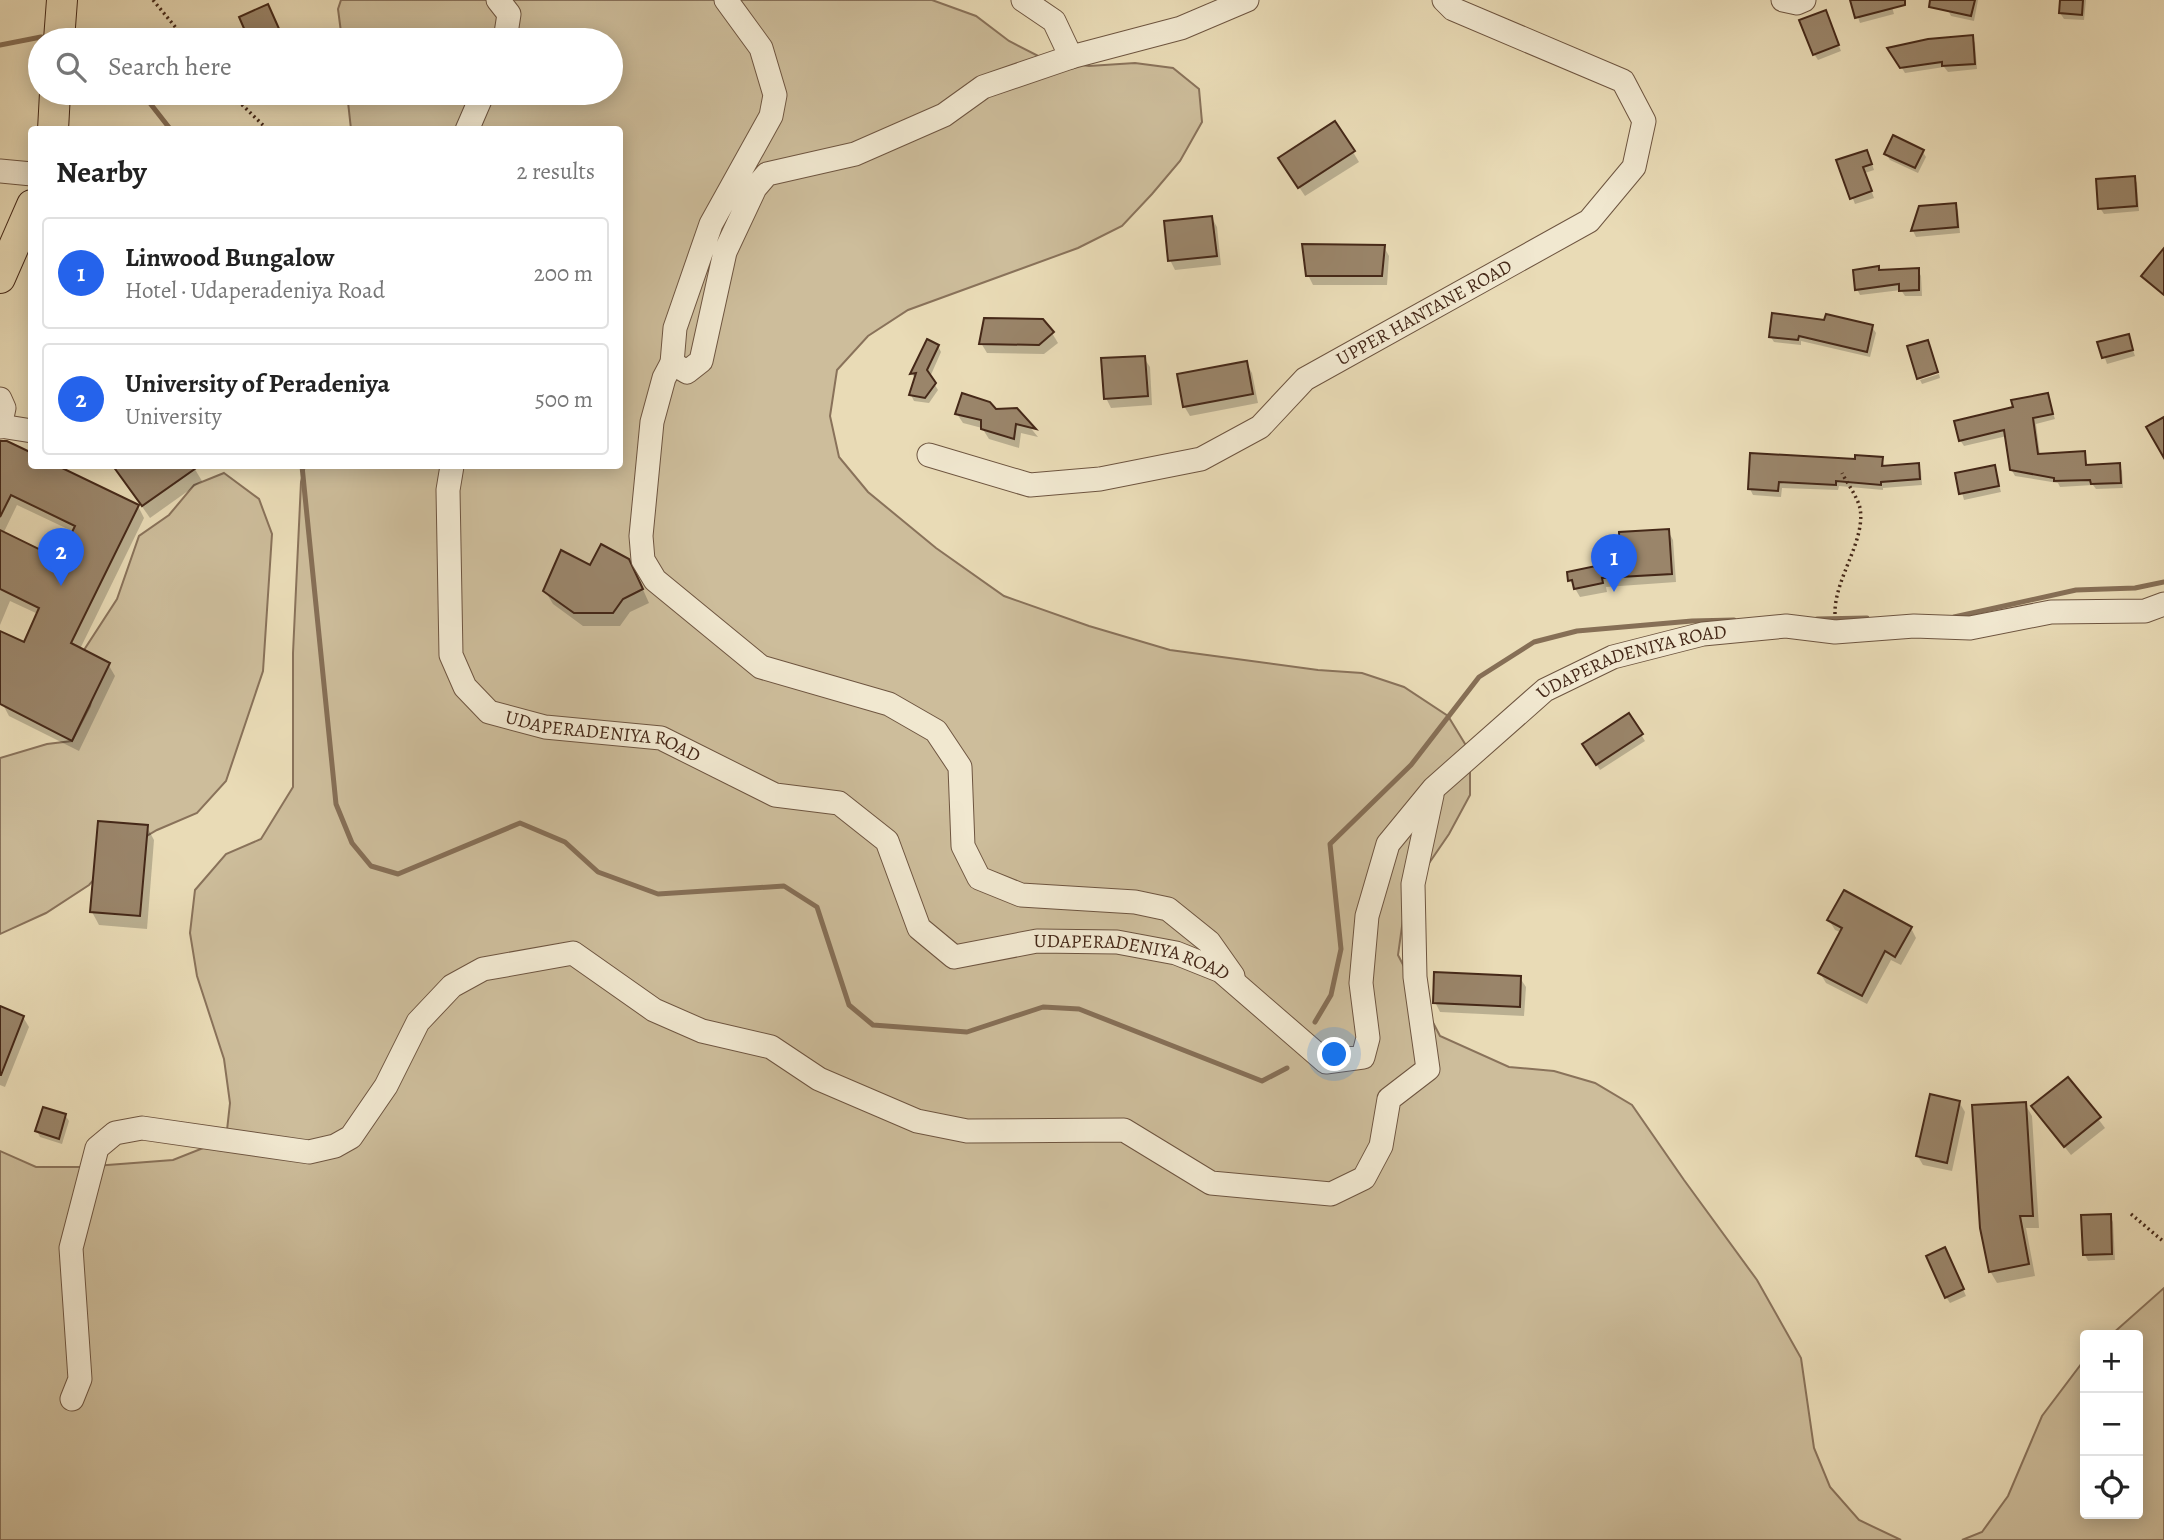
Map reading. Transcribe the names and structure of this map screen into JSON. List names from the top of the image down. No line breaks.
{"streets":{"street":["UPPER HANTANE ROAD","UDAPERADENIYA ROAD"]},"page":{"search":"Search here","heading":["Nearby","2 results"],"list":[{"mark":"1","name":"Linwood Bungalow","note":"Hotel · Udaperadeniya Road","value":"200 m"},{"mark":"2","name":"University of Peradeniya","note":"University","value":"500 m"}],"pins":["2","1"],"map_buttons":["+","−"]}}
